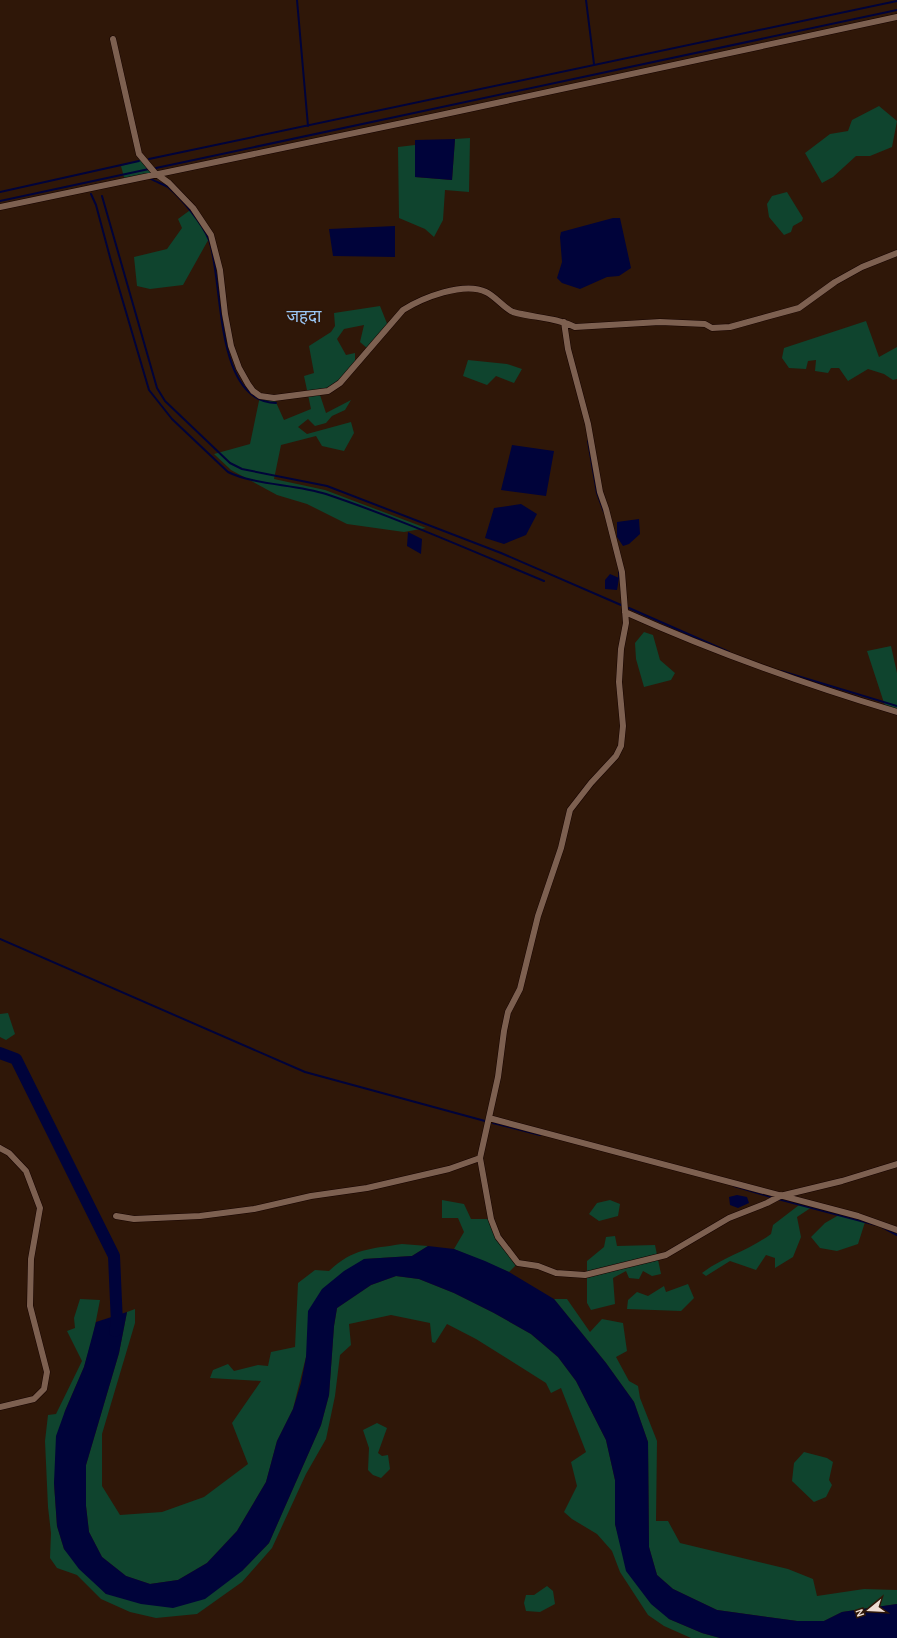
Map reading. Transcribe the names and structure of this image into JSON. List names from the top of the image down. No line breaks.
{"districts":["जहदा"],"north":"left"}
